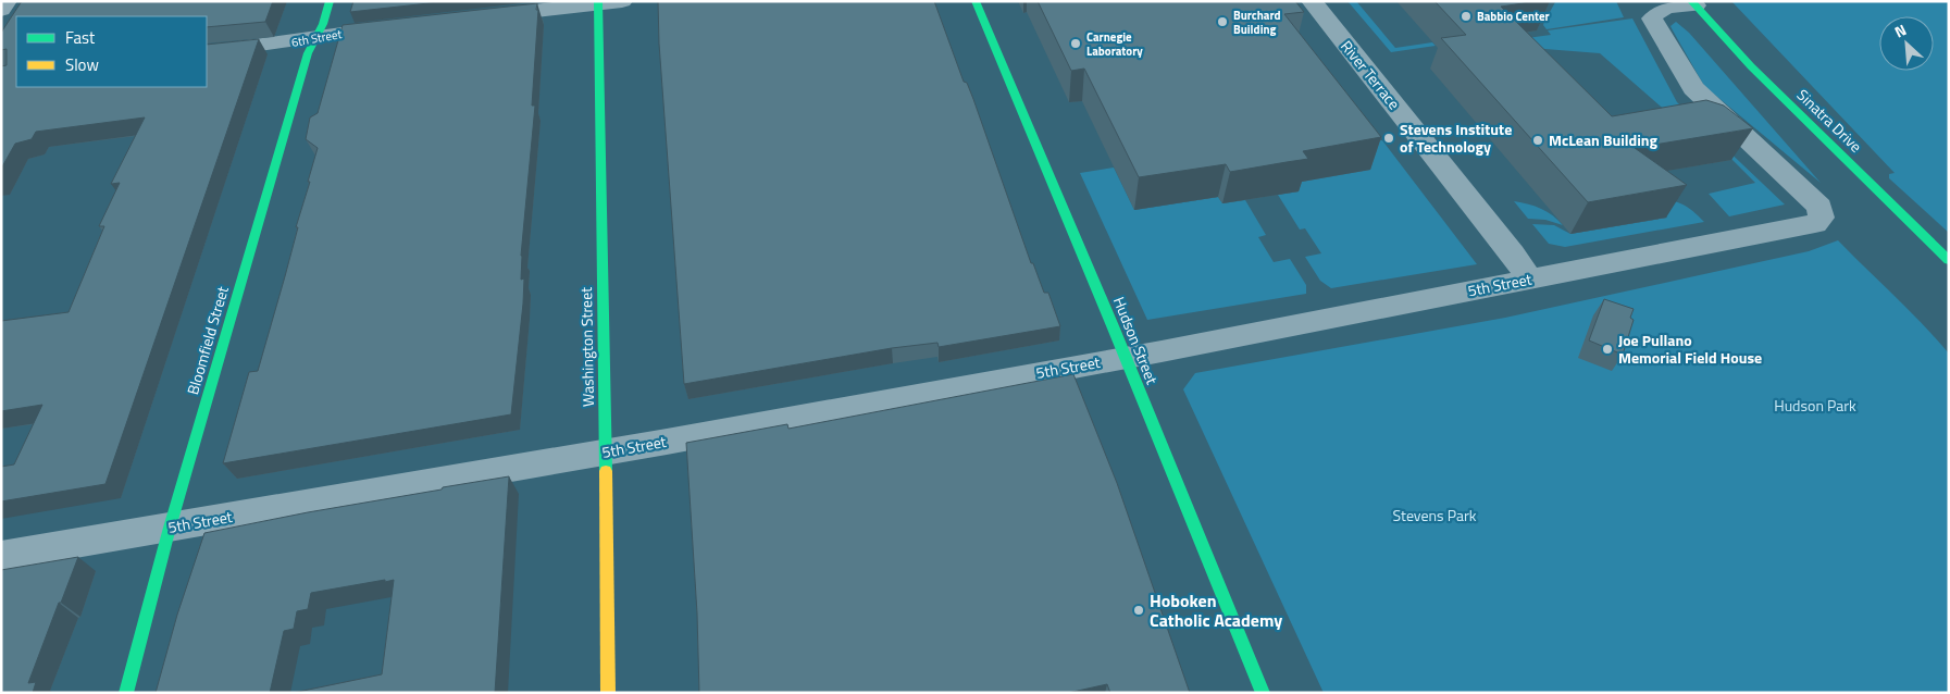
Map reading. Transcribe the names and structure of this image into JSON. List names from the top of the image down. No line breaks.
{"streets":{"street":["6th Street","River Terrace","Sinatra Drive","5th Street","Bloomfield Street","Hudson Street","Washington Street"]},"crossings":[["6th Street","Bloomfield Street"],["River Terrace","5th Street"],["Sinatra Drive","5th Street"],["5th Street","Bloomfield Street"],["5th Street","Hudson Street"],["5th Street","Washington Street"]],"parks":["Hudson Park","Stevens Park"],"places":["Babbio Center","Burchard Building","Carnegie Laboratory","Stevens Institute of Technology","McLean Building","Joe Pullano Memorial Field House","Hoboken Catholic Academy"],"legend":["Fast","Slow"],"north":"top left"}
